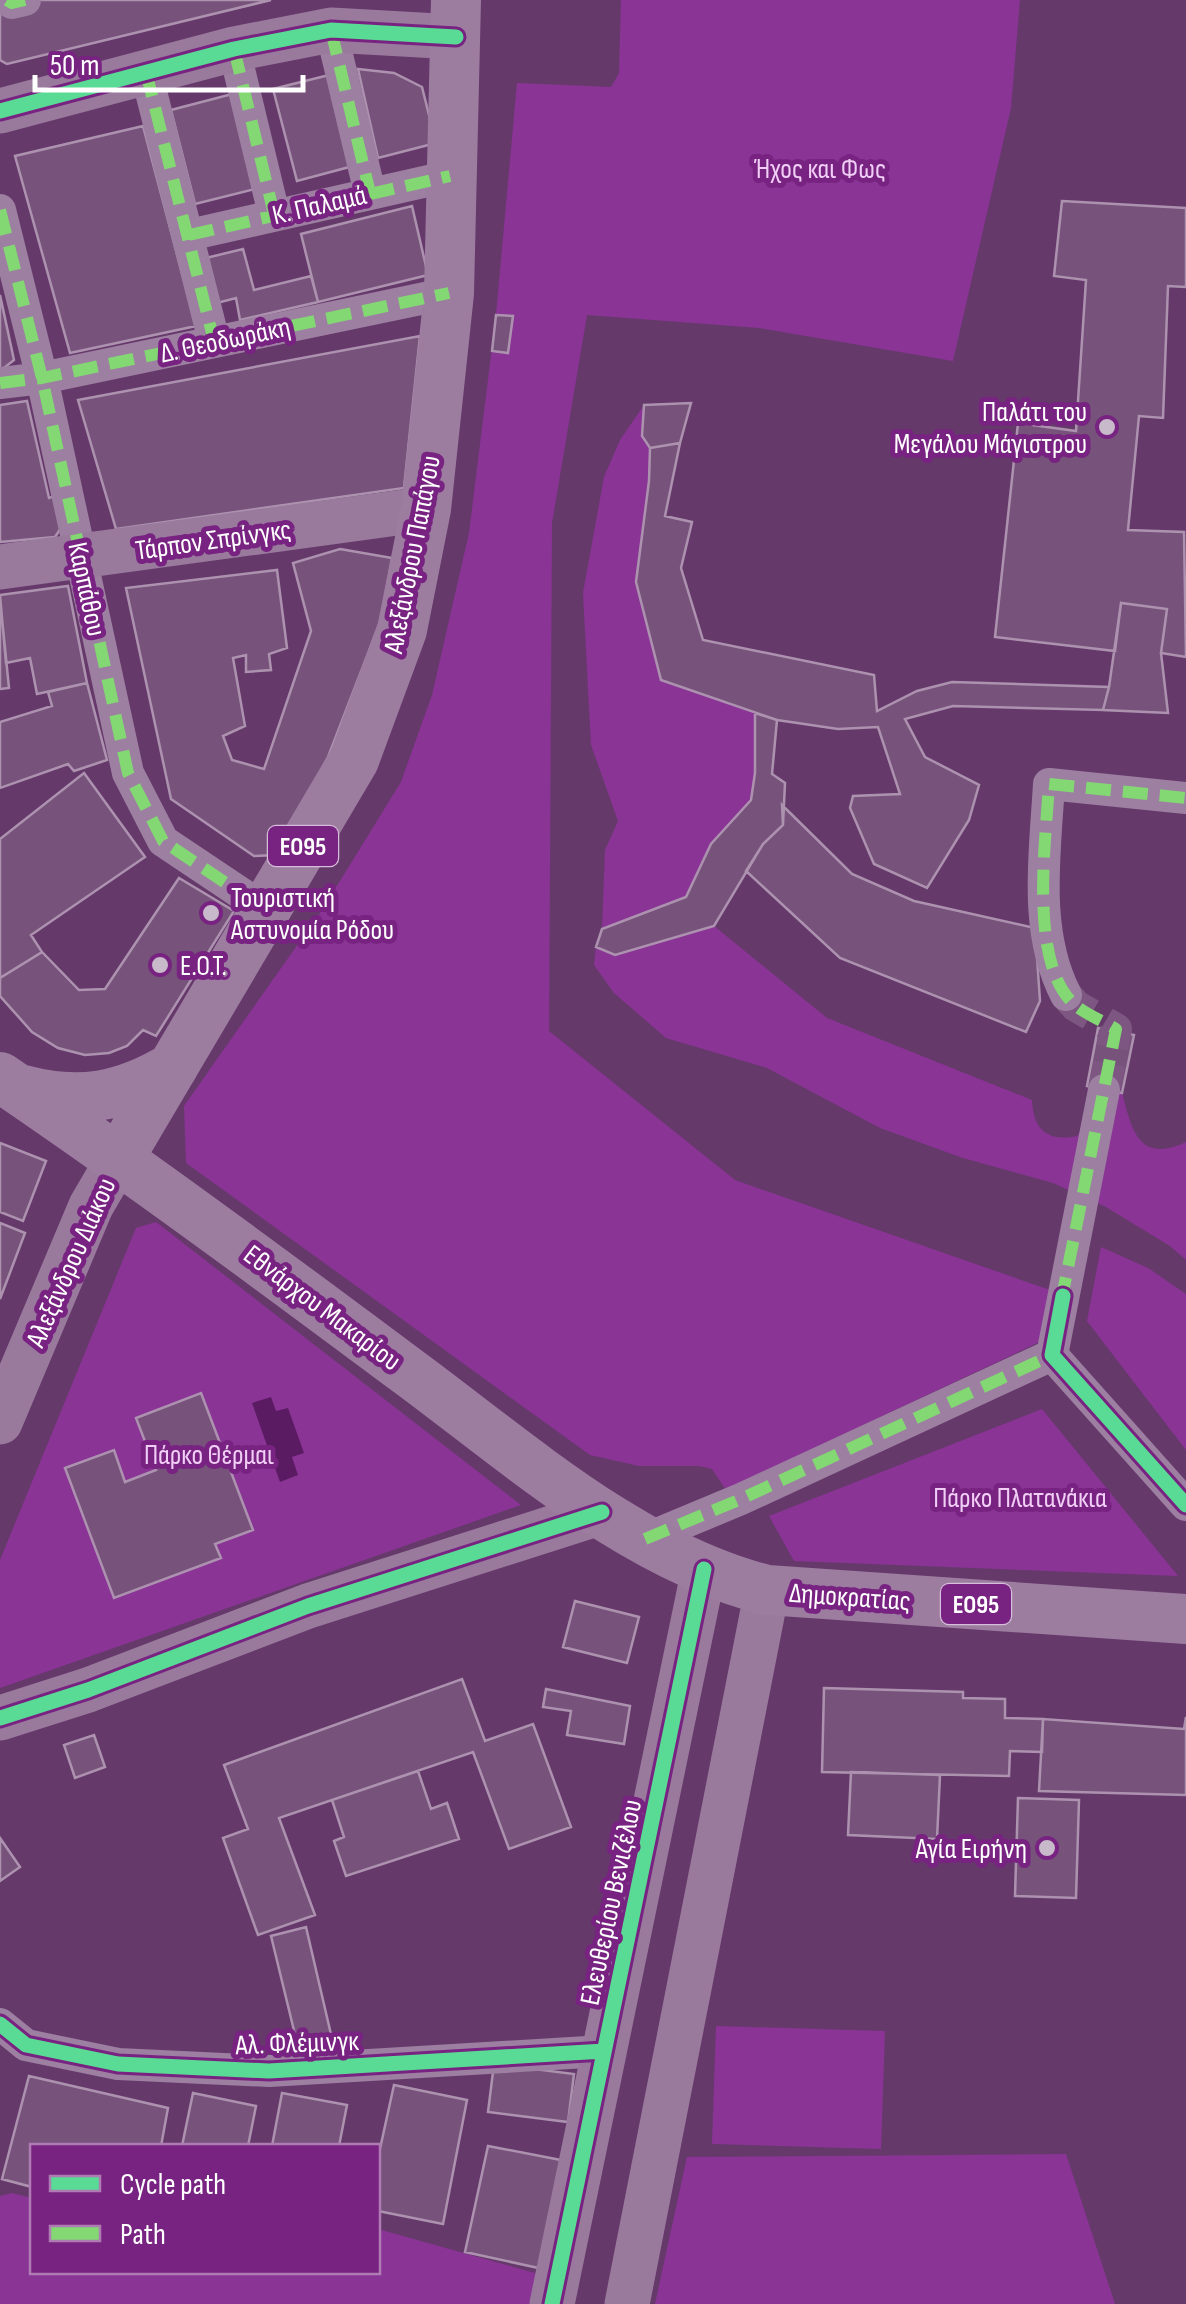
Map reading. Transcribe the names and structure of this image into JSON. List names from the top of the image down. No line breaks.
{"streets":{"main road":["Αλεξάνδρου Παπάγου","ΕΟ95","Εθνάρχου Μακαρίου","Δημοκρατίας"],"street":["Κ. Παλαμά","Δ. Θεοδωράκη","Τάρπον Σπρίνγκς","Καρπάθου","Αλεξάνδρου Διάκου","Ελευθερίου Βενιζέλου","Αλ. Φλέμινγκ"]},"crossings":[["Κ. Παλαμά","Αλεξάνδρου Παπάγου"],["Δ. Θεοδωράκη","Αλεξάνδρου Παπάγου"],["Δ. Θεοδωράκη","Καρπάθου"],["Τάρπον Σπρίνγκς","Αλεξάνδρου Παπάγου"],["Τάρπον Σπρίνγκς","Καρπάθου"],["Αλεξάνδρου Παπάγου","Καρπάθου"],["Αλεξάνδρου Παπάγου","Αλεξάνδρου Διάκου"],["Αλεξάνδρου Παπάγου","Εθνάρχου Μακαρίου"],["Αλεξάνδρου Διάκου","Εθνάρχου Μακαρίου"],["Εθνάρχου Μακαρίου","Δημοκρατίας"],["Δημοκρατίας","Ελευθερίου Βενιζέλου"],["Ελευθερίου Βενιζέλου","Αλ. Φλέμινγκ"]],"parks":["Ήχος και Φως","Πάρκο Θέρμαι","Πάρκο Πλατανάκια"],"places":["Παλάτι του Μεγάλου Μάγιστρου","Τουριστική Αστυνομία Ρόδου","Ε.Ο.Τ.","Αγία Ειρήνη"],"legend":["Cycle path","Path"],"scale_bar":"50 m"}
